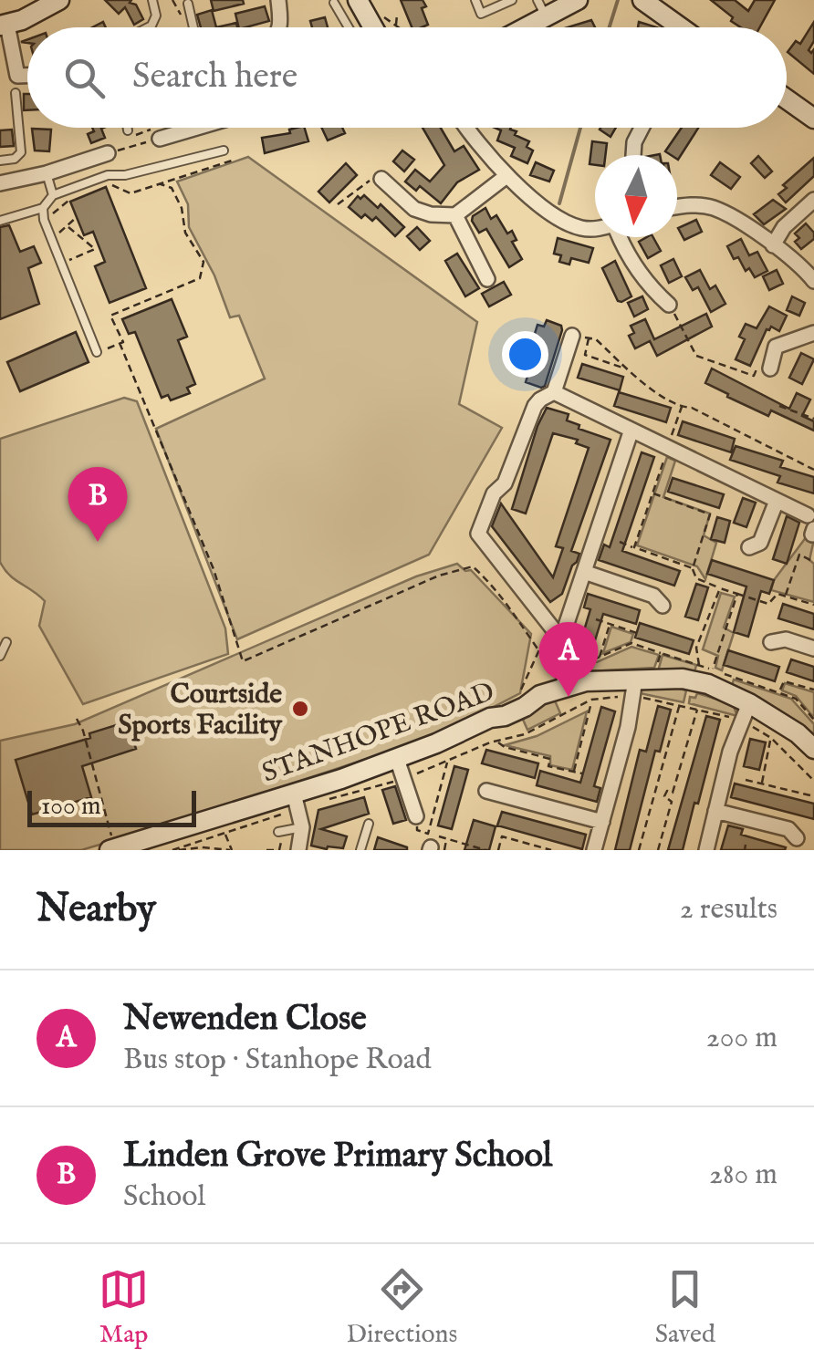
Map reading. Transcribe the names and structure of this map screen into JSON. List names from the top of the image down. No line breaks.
{"streets":{"street":["STANHOPE ROAD"]},"places":["Courtside Sports Facility"],"scale_bar":"100 m","north":"bottom","page":{"search":"Search here","pins":["B","A"],"scale":"100 m","heading":["Nearby","2 results"],"list":[{"mark":"A","name":"Newenden Close","note":"Bus stop · Stanhope Road","value":"200 m"},{"mark":"B","name":"Linden Grove Primary School","note":"School","value":"280 m"}],"nav":["Map","Directions","Saved"]}}
